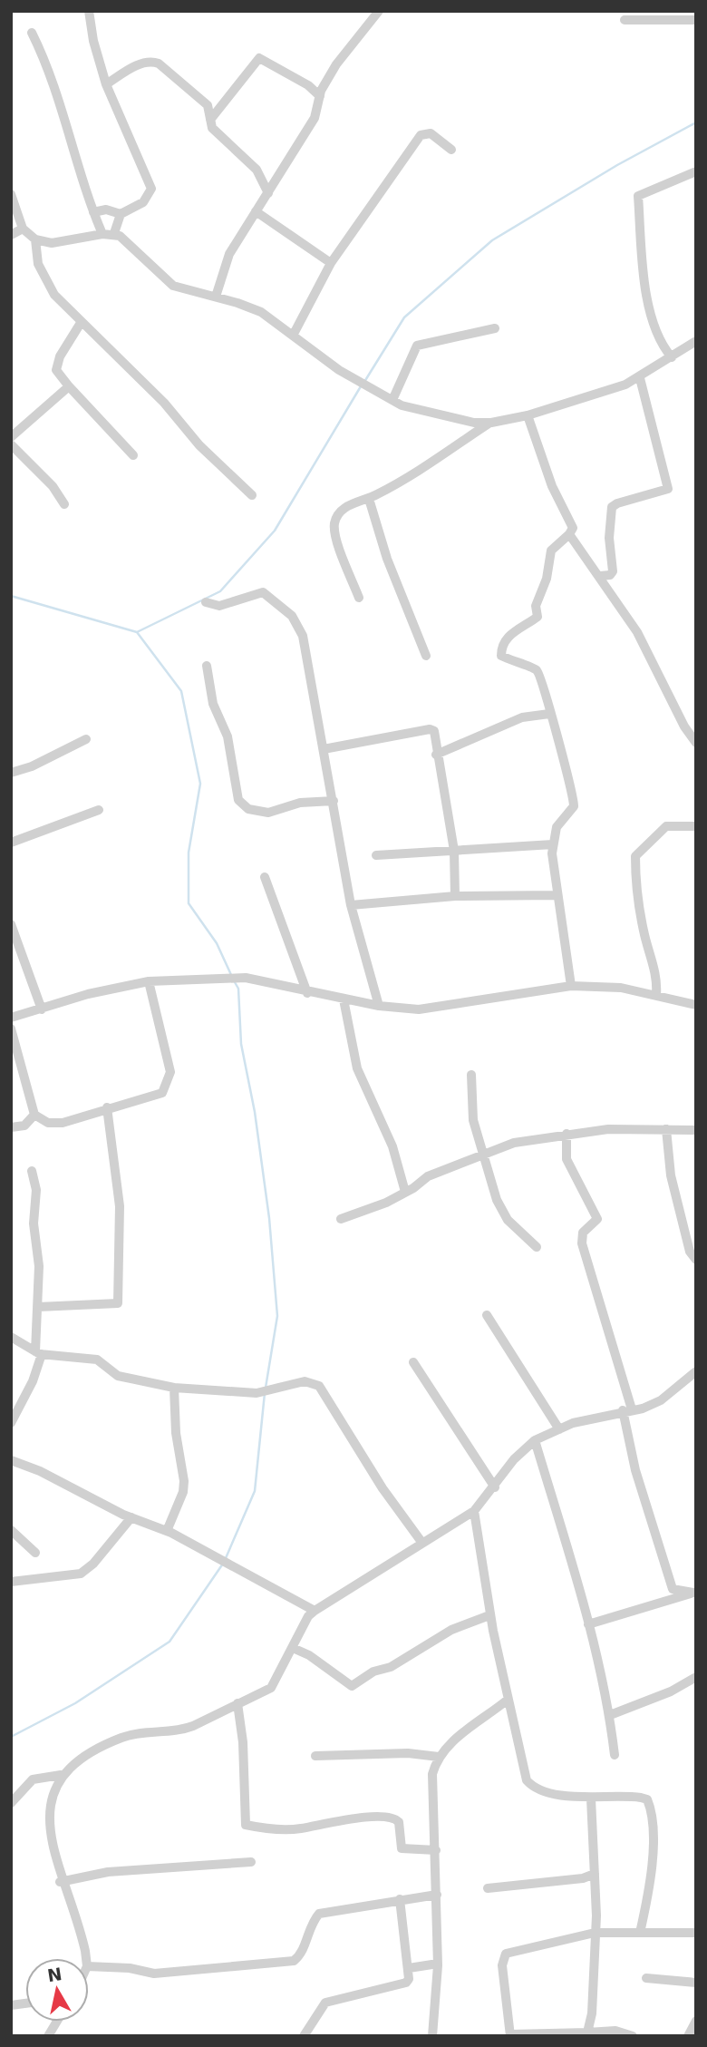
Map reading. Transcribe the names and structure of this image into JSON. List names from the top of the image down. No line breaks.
{"north":"top"}
